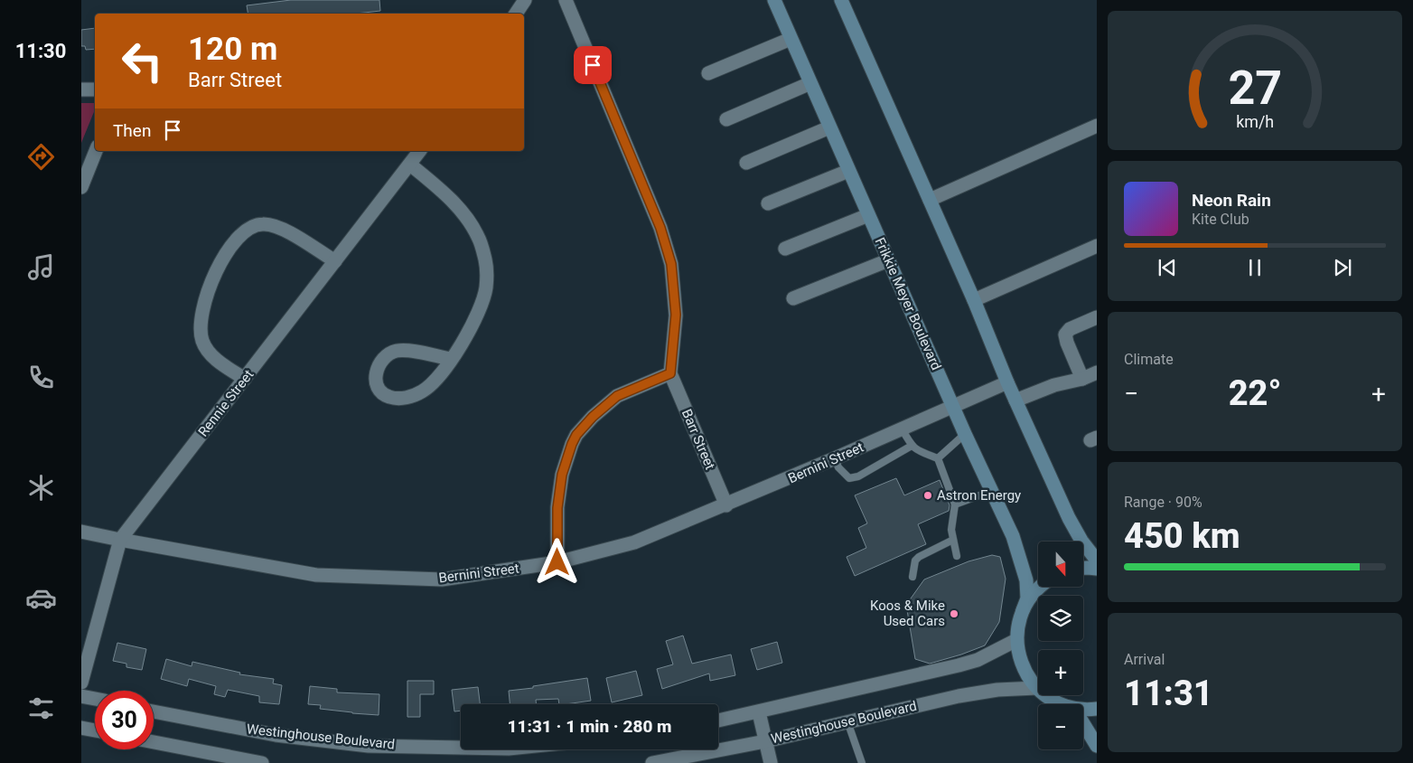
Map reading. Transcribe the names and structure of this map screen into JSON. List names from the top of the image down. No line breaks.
{"streets":{"main road":["Frikkie Meyer Boulevard"],"street":["Rennie Street","Barr Street","Bernini Street","Westinghouse Boulevard"]},"crossings":[["Frikkie Meyer Boulevard","Bernini Street"],["Rennie Street","Bernini Street"],["Barr Street","Bernini Street"]],"places":["Astron Energy","Koos & Mike Used Cars"],"north":"bottom","page":{"tabs":"11:30","turn":["120 m","Barr Street"],"then":"Then","song":["Neon Rain","Kite Club"],"tile":["Climate",["Range · 90%","450 km"],["Arrival","11:31"]],"heat":["−","22°","+"],"map_buttons":["+","−"],"limit":"30","trip":"11:31 · 1 min · 280 m","gauge":["27","km/h"]}}
